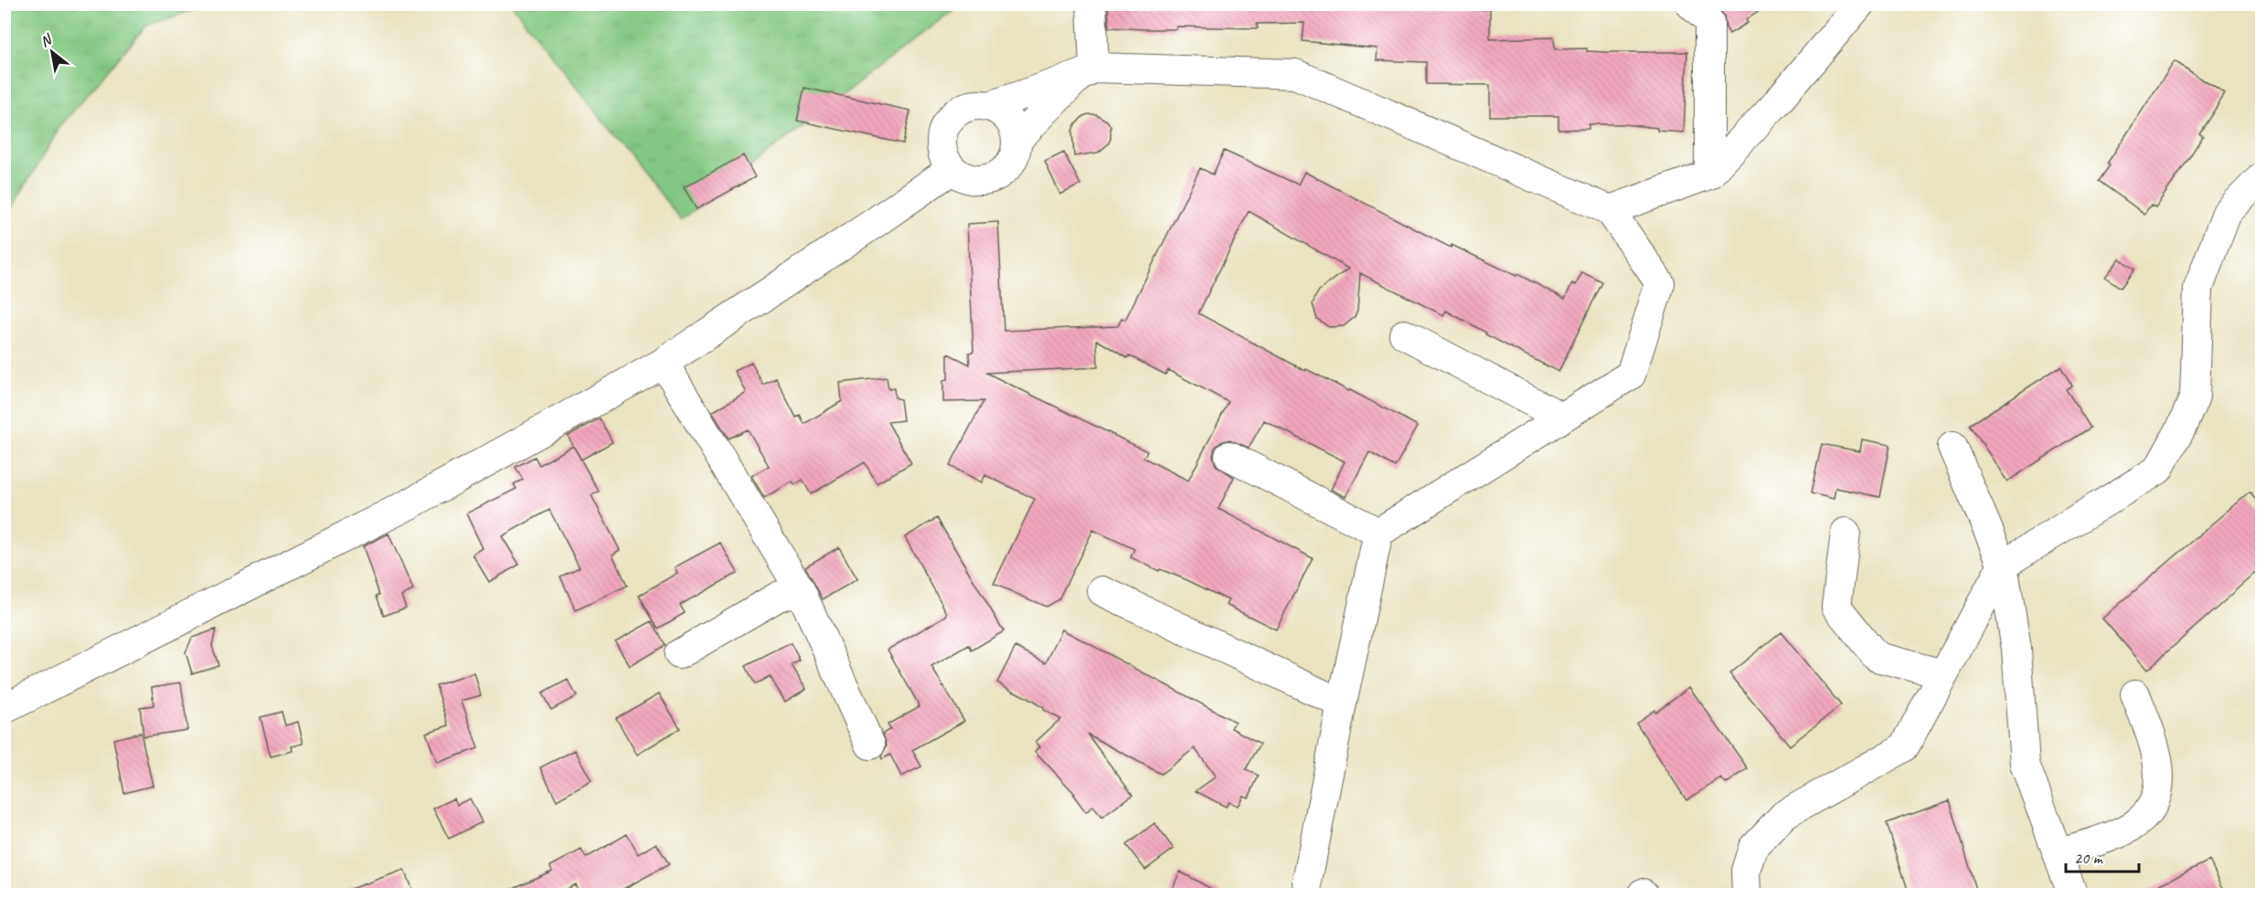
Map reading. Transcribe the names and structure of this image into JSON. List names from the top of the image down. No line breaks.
{"scale_bar":"20 m","north":"top left"}
